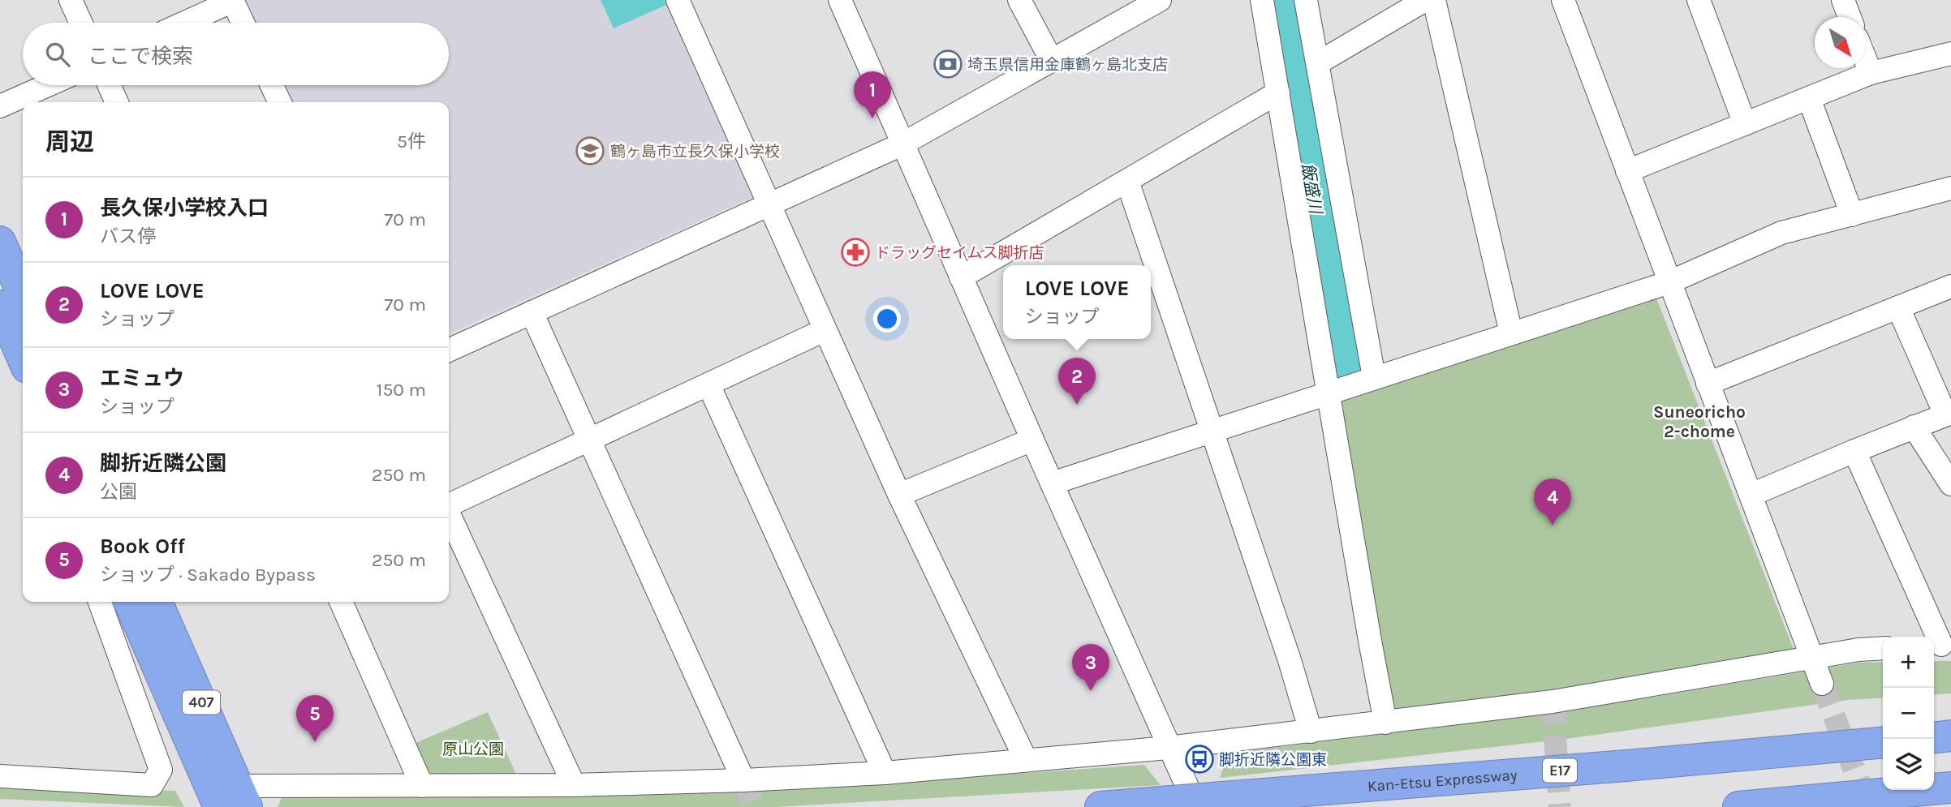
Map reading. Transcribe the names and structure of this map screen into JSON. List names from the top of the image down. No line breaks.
{"streets":{"highway":["407","E17","Kan-Etsu Expressway"]},"districts":["Suneoricho 2-chome"],"water":["飯盛川"],"parks":["原山公園"],"places":{"bank":["埼玉県信用金庫鶴ヶ島北支店"],"school or university":["鶴ヶ島市立長久保小学校"],"pharmacy":["ドラッグセイムス脚折店"],"bus stop":["脚折近隣公園東"]},"north":"bottom right","page":{"search":"ここで検索","pins":["1","2","4","3","5"],"heading":["周辺","5件"],"list":[{"mark":"1","name":"長久保小学校入口","note":"バス停","value":"70 m"},{"mark":"2","name":"LOVE LOVE","note":"ショップ","value":"70 m"},{"mark":"3","name":"エミュウ","note":"ショップ","value":"150 m"},{"mark":"4","name":"脚折近隣公園","note":"公園","value":"250 m"},{"mark":"5","name":"Book Off","note":"ショップ · Sakado Bypass","value":"250 m"}],"popup":["LOVE LOVE","ショップ"],"map_buttons":["+","−"]}}
